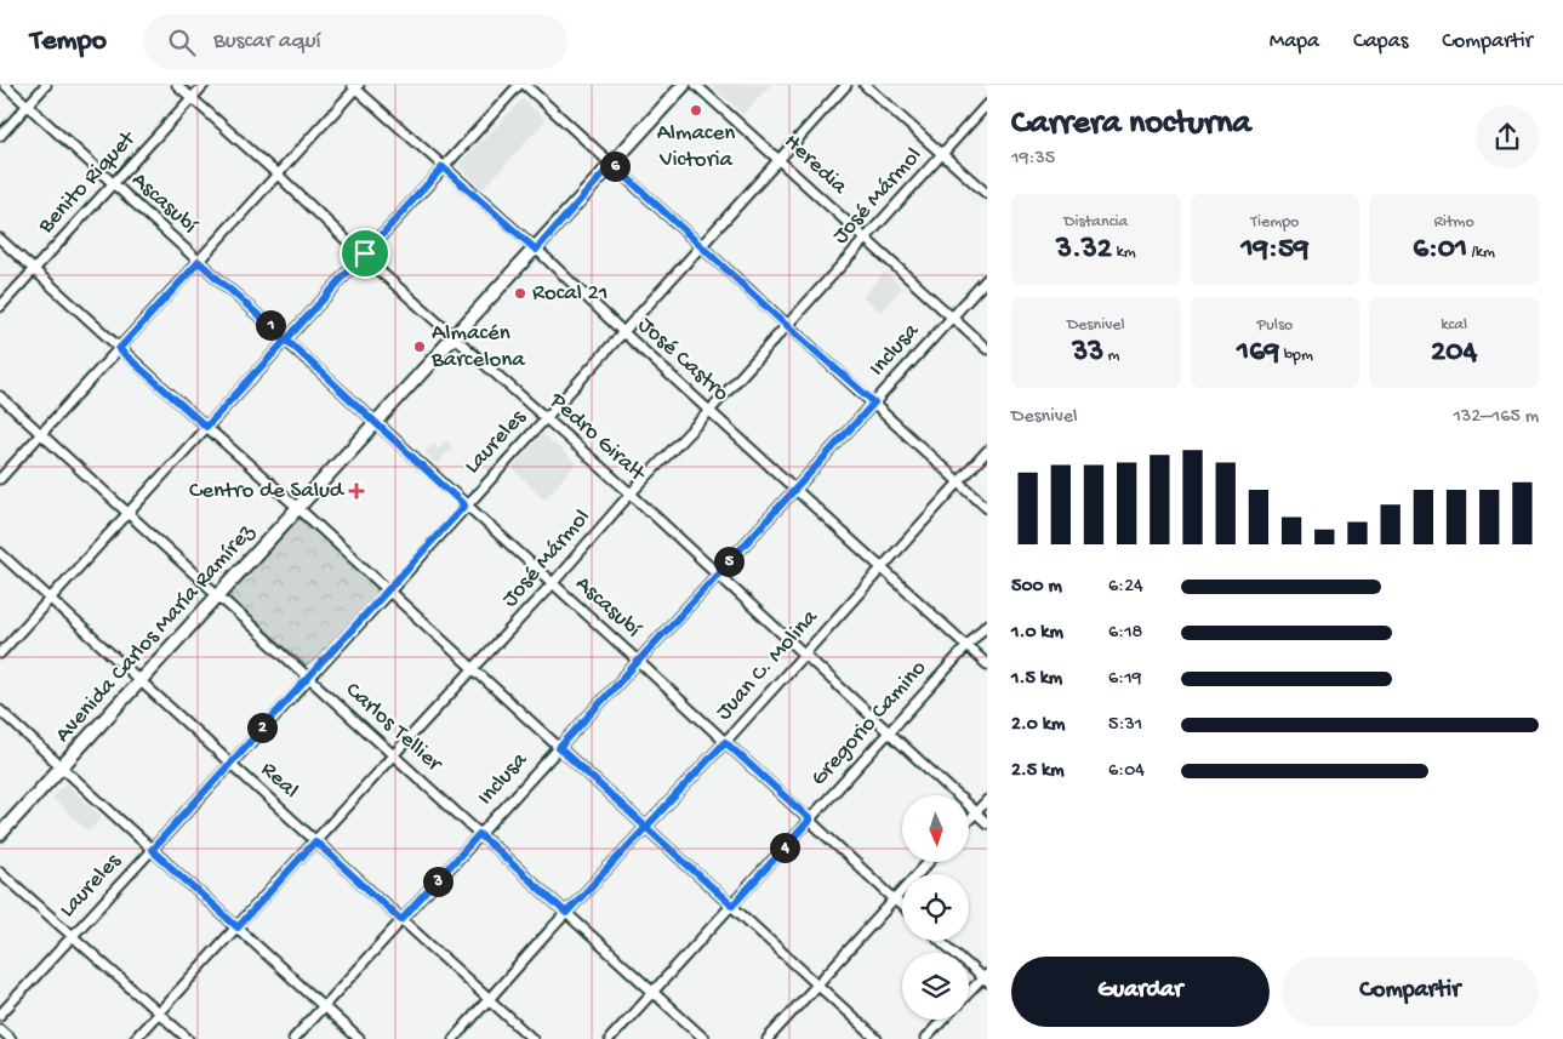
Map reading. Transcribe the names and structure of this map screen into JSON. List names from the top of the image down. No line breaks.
{"streets":{"main road":["Avenida Carlos María Ramírez"],"street":["Heredia","Benito Riquet","José Mármol","Ascasubí","Inclusa","José Castro","Pedro Giralt","Laureles","Juan C. Molina","Gregorio Camino","Carlos Tellier","Real"]},"crossings":[["Heredia","José Mármol"],["Heredia","Inclusa"],["Heredia","Laureles"],["Benito Riquet","Ascasubí"],["Benito Riquet","Pedro Giralt"],["José Mármol","Ascasubí"],["José Mármol","José Castro"],["José Mármol","Pedro Giralt"],["José Mármol","Carlos Tellier"],["José Mármol","Real"],["Ascasubí","Inclusa"],["Ascasubí","Laureles"],["Ascasubí","Avenida Carlos María Ramírez"],["Ascasubí","Juan C. Molina"],["Ascasubí","Gregorio Camino"],["Inclusa","José Castro"],["Inclusa","Pedro Giralt"],["Inclusa","Carlos Tellier"],["Inclusa","Real"],["José Castro","Laureles"],["José Castro","Avenida Carlos María Ramírez"],["José Castro","Juan C. Molina"],["José Castro","Gregorio Camino"],["Pedro Giralt","Laureles"],["Pedro Giralt","Avenida Carlos María Ramírez"],["Pedro Giralt","Juan C. Molina"],["Pedro Giralt","Gregorio Camino"],["Laureles","Carlos Tellier"],["Laureles","Real"],["Avenida Carlos María Ramírez","Carlos Tellier"],["Avenida Carlos María Ramírez","Real"],["Juan C. Molina","Carlos Tellier"],["Juan C. Molina","Real"],["Gregorio Camino","Carlos Tellier"]],"places":{"other":["Almacen Victoria","Rocal 21","Almacén Barcelona"],"health":["Centro de Salud"]},"north":"bottom","page":{"header":"Tempo","search":"Buscar aquí","nav":["Mapa","Capas","Compartir"],"heading":["Carrera nocturna","19:35"],"pins":["6","1","5","2","4","3"],"stats":[["Distancia","3.32 km"],["Tiempo","19:59"],["Ritmo","6:01 /km"],["Desnivel","33 m"],["Pulso","169 bpm"],["kcal","204"]],"chart":["Desnivel","132–165 m"],"list":[{"name":"500 m","note":"6:24"},{"name":"1.0 km","note":"6:18"},{"name":"1.5 km","note":"6:19"},{"name":"2.0 km","note":"5:31"},{"name":"2.5 km","note":"6:04"}],"buttons":["Guardar","Compartir"]}}
